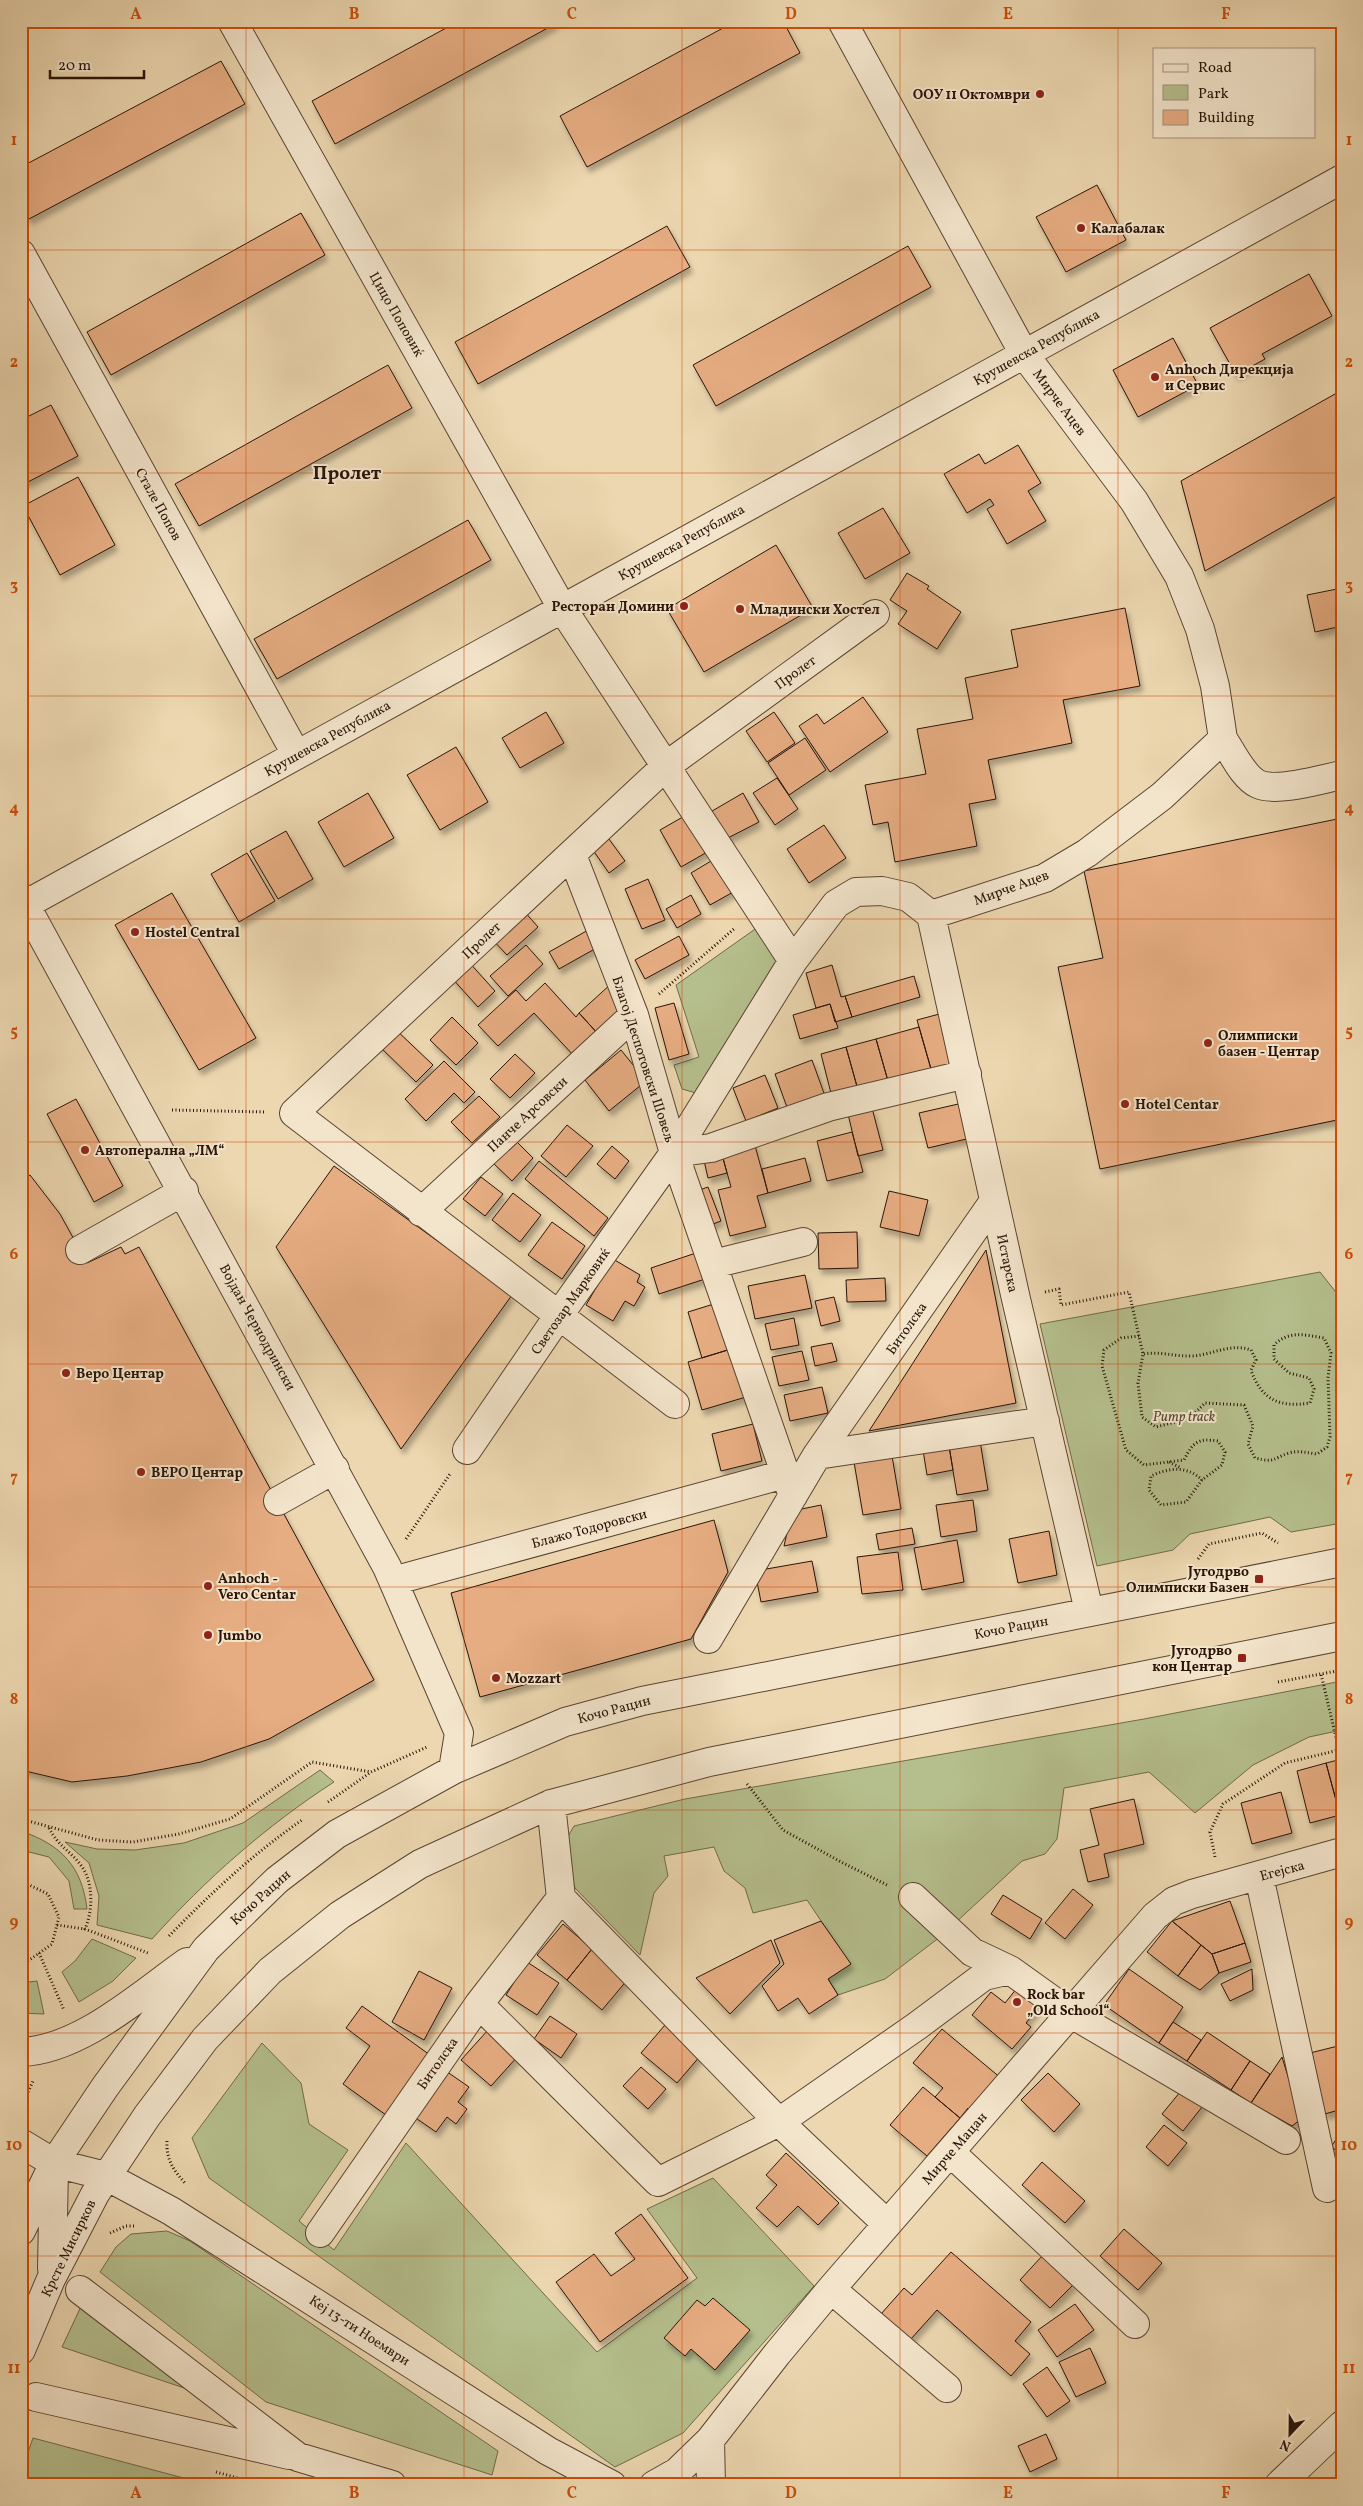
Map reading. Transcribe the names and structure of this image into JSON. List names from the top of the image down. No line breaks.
{"streets":{"street":["Цицо Поповиќ","Крушевска Република","Мирче Ацев","Стале Попов","Пролет","Благој Деспотовски Шовељ","Панче Арсовски","Истарска","Светозар Марковиќ","Војдан Чернодрински","Битолска","Блажо Тодоровски","Кочо Рацин","Егејска","Мирче Мацан","Крсте Мисирков","Кеј 13-ти Ноември"]},"crossings":[["Цицо Поповиќ","Крушевска Република"],["Крушевска Република","Мирче Ацев"],["Крушевска Република","Стале Попов"],["Крушевска Република","Војдан Чернодрински"],["Мирче Ацев","Истарска"],["Пролет","Благој Деспотовски Шовељ"],["Благој Деспотовски Шовељ","Панче Арсовски"],["Благој Деспотовски Шовељ","Светозар Марковиќ"],["Благој Деспотовски Шовељ","Битолска"],["Благој Деспотовски Шовељ","Блажо Тодоровски"],["Истарска","Битолска"],["Истарска","Кочо Рацин"],["Војдан Чернодрински","Блажо Тодоровски"],["Војдан Чернодрински","Кочо Рацин"],["Битолска","Блажо Тодоровски"],["Кочо Рацин","Кеј 13-ти Ноември"],["Егејска","Мирче Мацан"],["Крсте Мисирков","Кеј 13-ти Ноември"]],"districts":["Пролет"],"parks":["Pump track"],"places":{"other":["ООУ 11 Октомври","Калабалак","Anhoch Дирекција и Сервис","Ресторан Домини","Младински Хостел","Hostel Central","Олимписки базен - Центар","Hotel Centar","Автоперална „ЛМ“","Веро Центар","ВЕРО Центар","Anhoch - Vero Centar","Jumbo","Mozzart","Rock bar „Old School“"],"transit":["Југодрво Олимписки Базен","Југодрво кон Центар"]},"legend":["Road","Park","Building"],"scale_bar":"20 m","north":"bottom","grid":{"columns":["A","B","C","D","E","F"],"rows":["1","2","3","4","5","6","7","8","9","10","11"]}}
